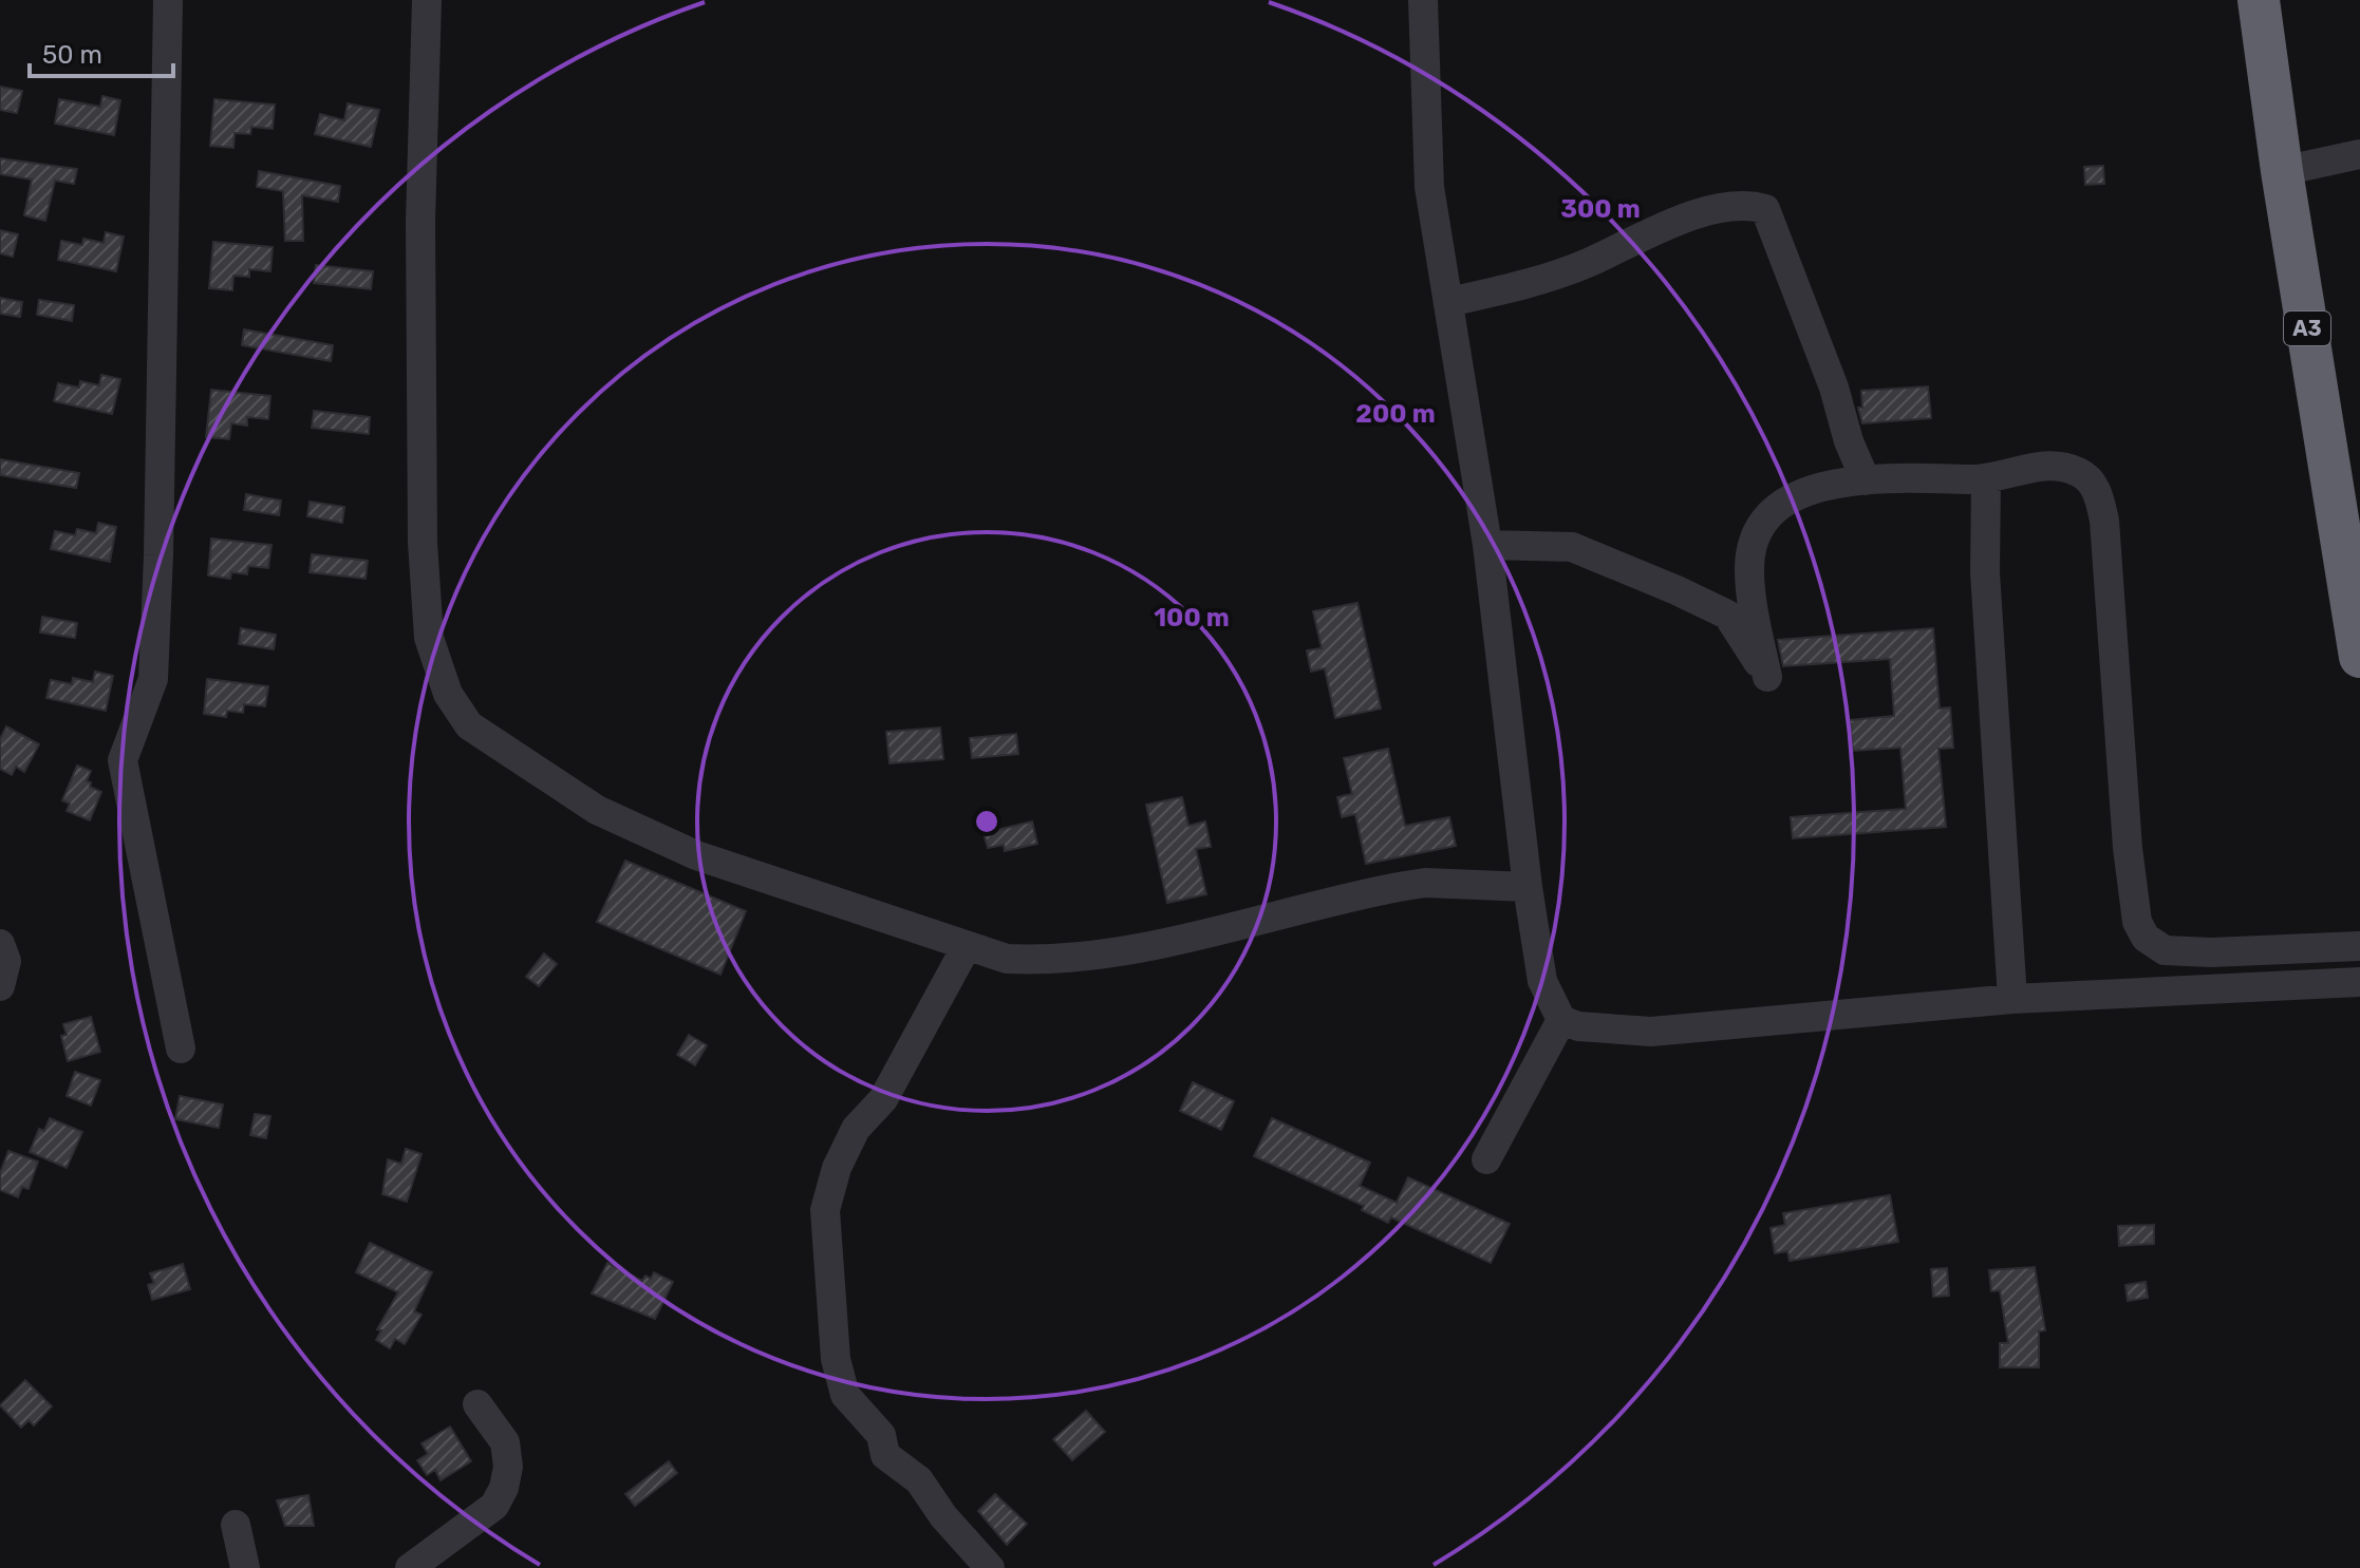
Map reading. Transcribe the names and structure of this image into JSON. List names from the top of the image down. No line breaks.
{"streets":{"highway":["A3"]},"scale_bar":"50 m","rings":["300 m","200 m","100 m"]}
